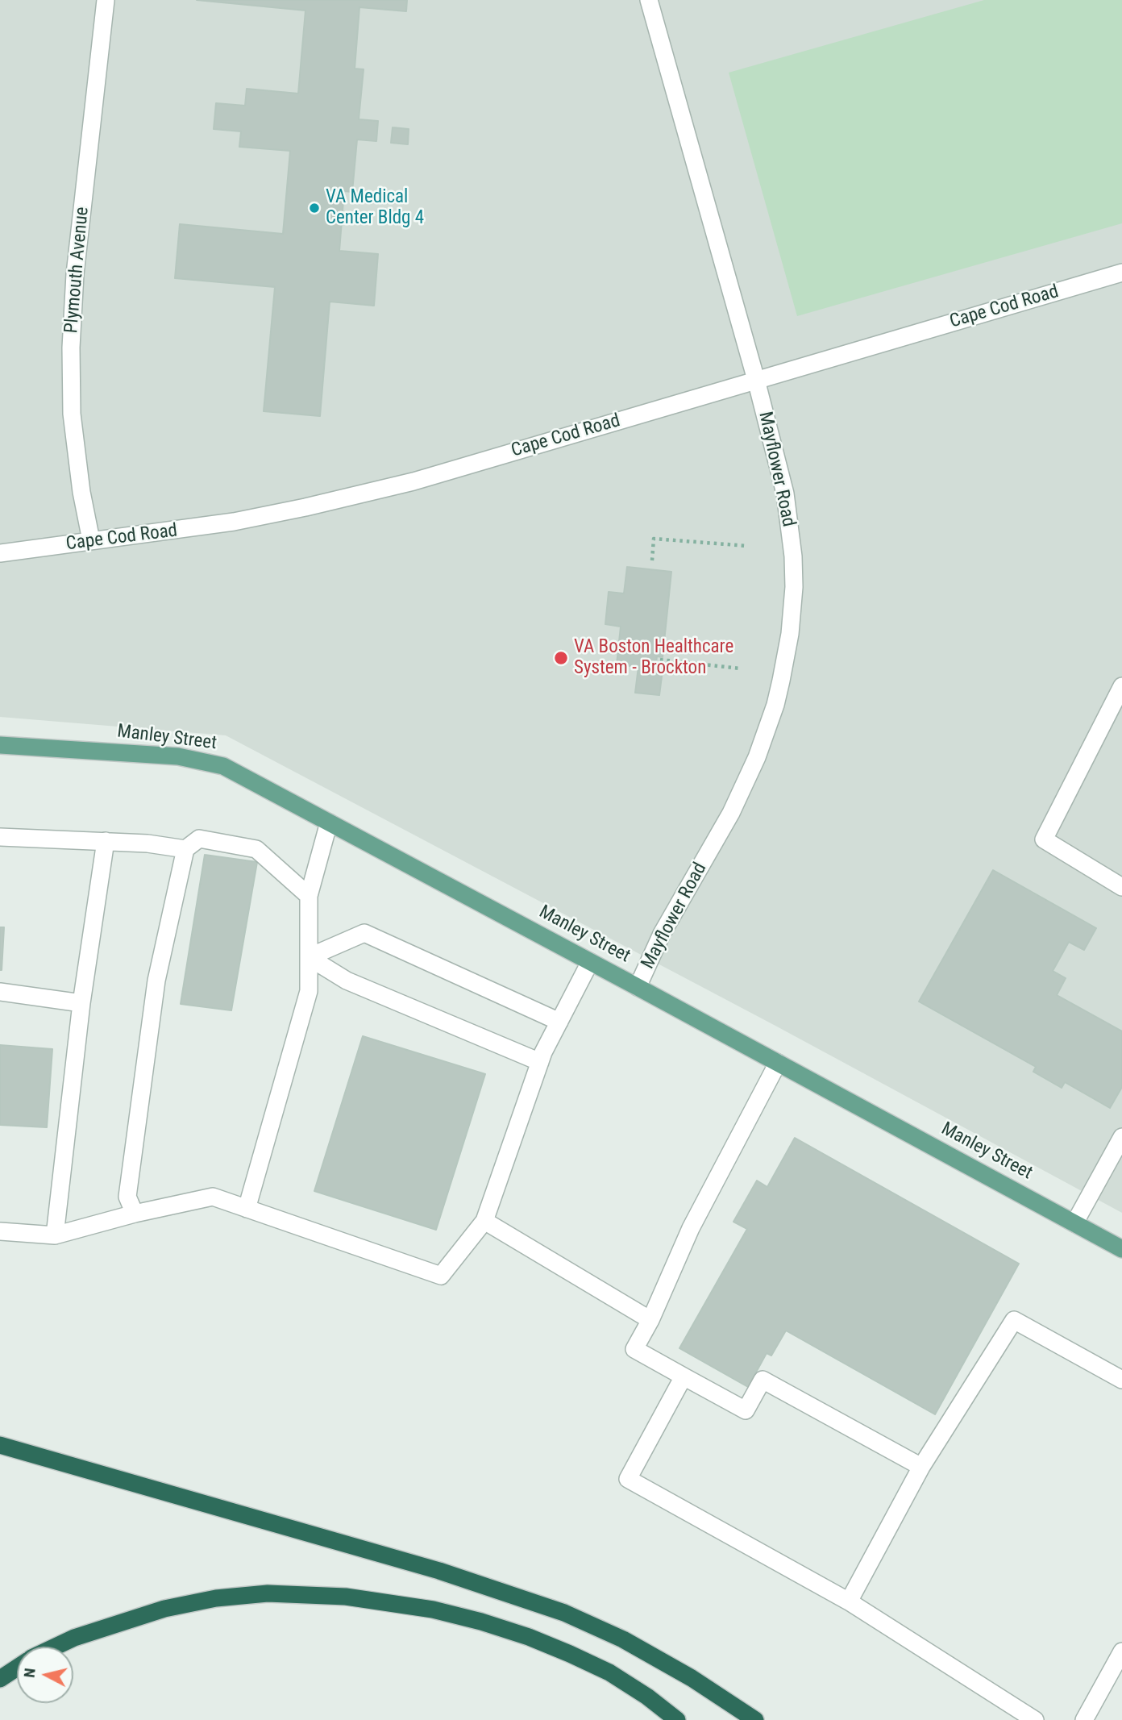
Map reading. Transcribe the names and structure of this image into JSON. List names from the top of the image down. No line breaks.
{"streets":{"main road":["Manley Street"],"lane":["Plymouth Avenue","Cape Cod Road","Mayflower Road"]},"crossings":[["Plymouth Avenue","Cape Cod Road"],["Cape Cod Road","Mayflower Road"],["Mayflower Road","Manley Street"]],"places":["VA Medical Center Bldg 4","VA Boston Healthcare System - Brockton"],"north":"left"}
